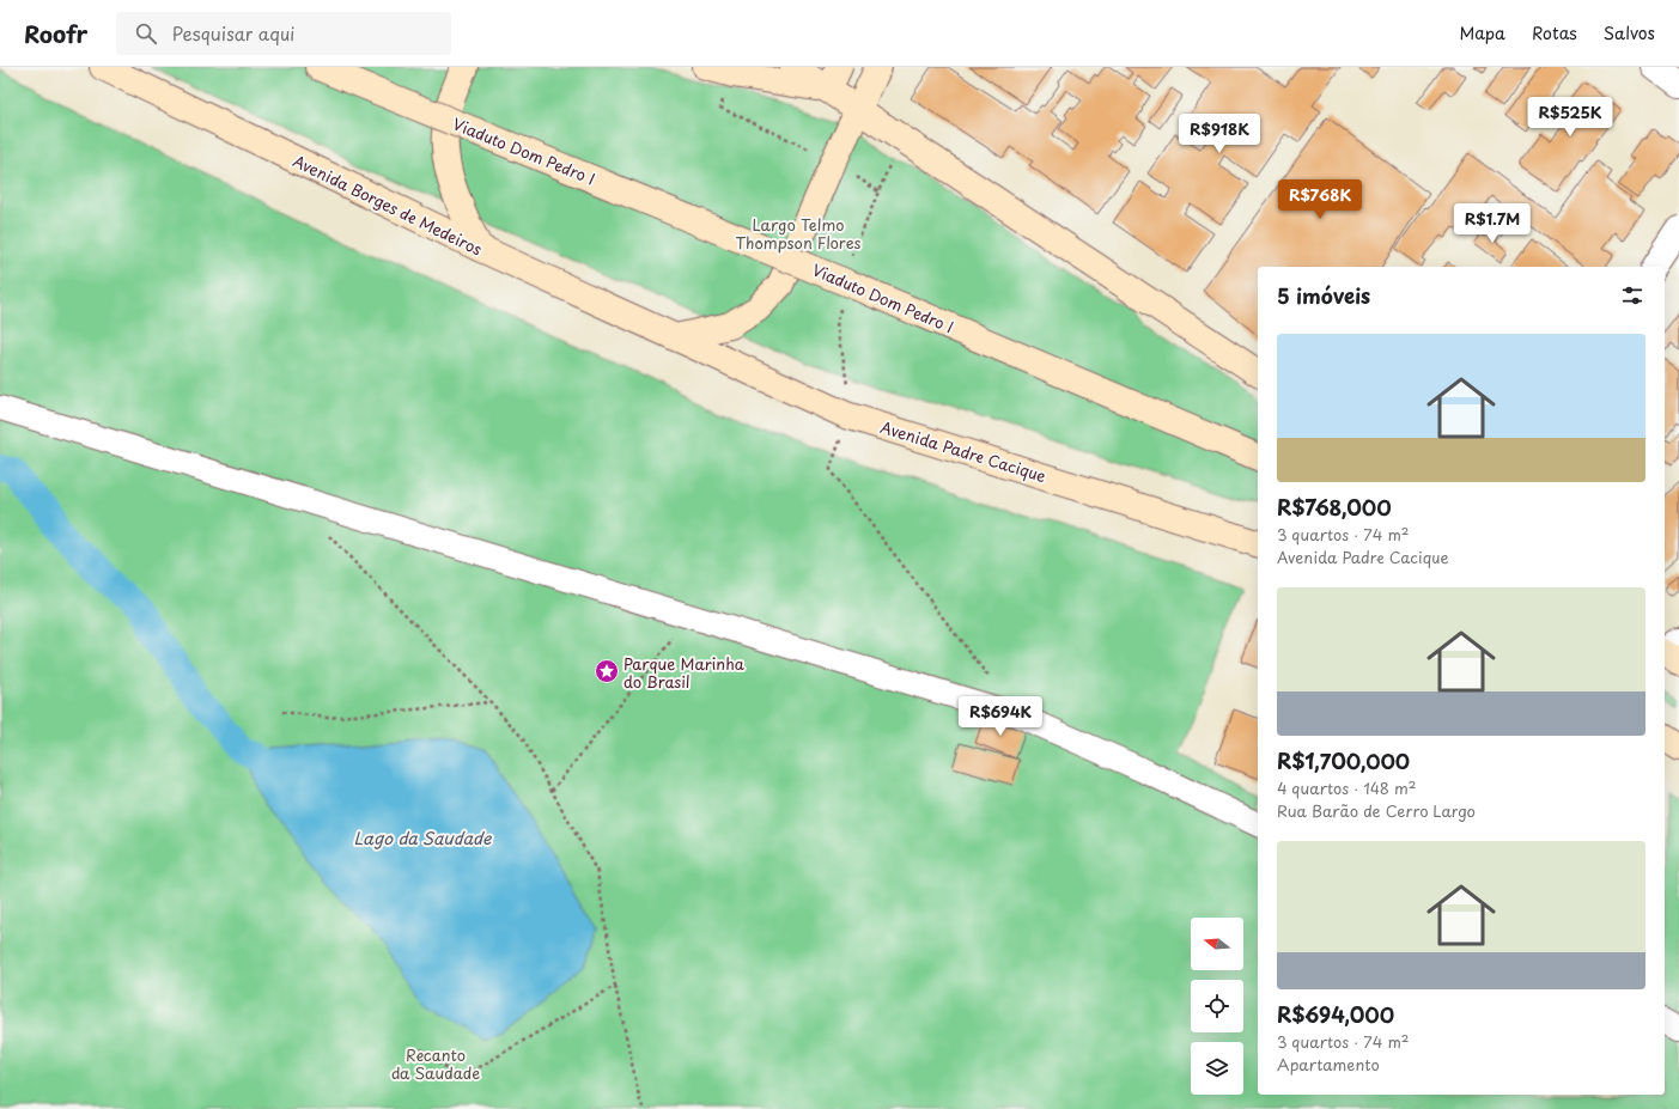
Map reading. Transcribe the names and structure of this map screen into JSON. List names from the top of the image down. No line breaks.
{"streets":{"main road":["Viaduto Dom Pedro I","Avenida Borges de Medeiros","Avenida Padre Cacique"]},"crossings":[["Avenida Borges de Medeiros","Avenida Padre Cacique"]],"water":["Lago da Saudade"],"parks":["Largo Telmo Thompson Flores","Recanto da Saudade"],"places":{"place":["Parque Marinha do Brasil"]},"north":"left","page":{"header":"Roofr","search":"Pesquisar aqui","nav":["Mapa","Rotas","Salvos"],"price":["R$525K","R$918K","R$768K","R$1.7M","R$694K"],"heading":"5 imóveis","list":[{"name":"R$768,000","note":"3 quartos · 74 m² · Avenida Padre Cacique"},{"name":"R$1,700,000","note":"4 quartos · 148 m² · Rua Barão de Cerro Largo"},{"name":"R$694,000","note":"3 quartos · 74 m² · Apartamento"}]}}
